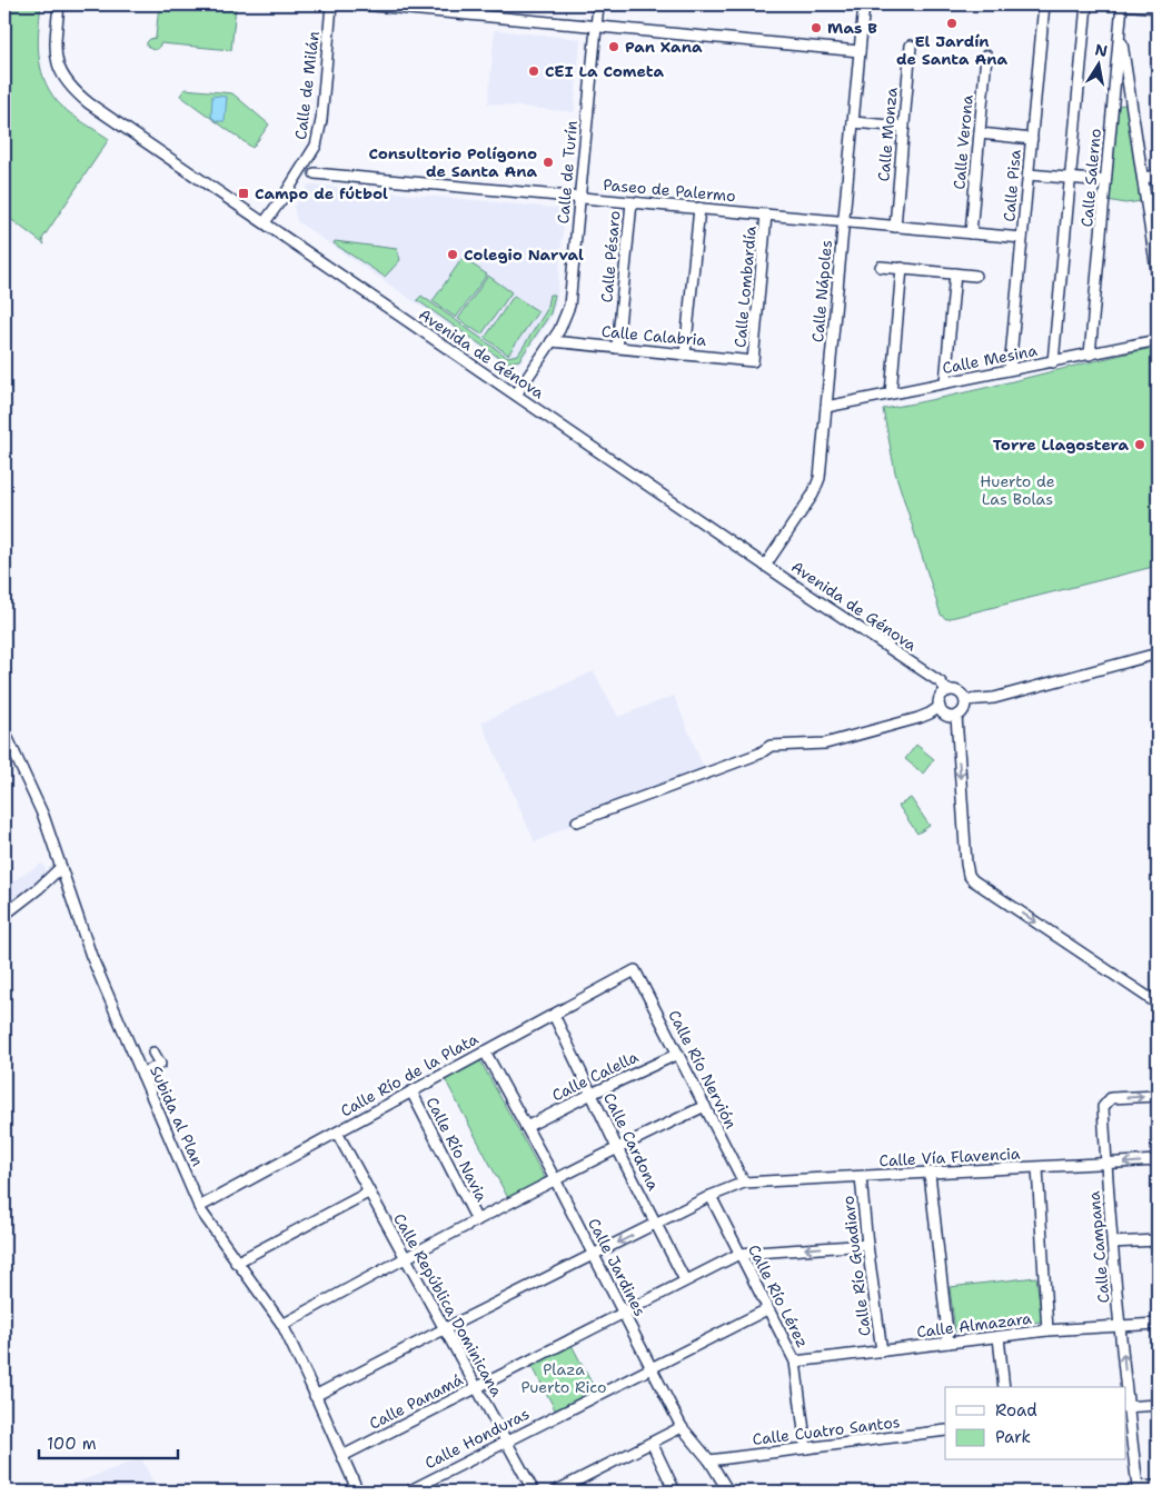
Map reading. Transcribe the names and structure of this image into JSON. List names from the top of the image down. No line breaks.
{"streets":{"street":["Calle de Milán","Calle Monza","Calle Verona","Calle de Turín","Calle Salerno","Calle Pisa","Paseo de Palermo","Calle Pésaro","Calle Lombardía","Calle Nápoles","Calle Calabria","Avenida de Génova","Calle Mesina","Calle Río Nervión","Calle Río de la Plata","Calle Calella","Subida al Plan","Calle Cardona","Calle Río Navia","Calle Vía Flavencia","Calle Campana","Calle Río Guadiaro","Calle Jardines","Calle Río Lérez","Calle República Dominicana","Calle Almazara","Calle Panamá","Calle Cuatro Santos","Calle Honduras"]},"crossings":[["Calle de Milán","Avenida de Génova"],["Calle Monza","Paseo de Palermo"],["Calle Verona","Paseo de Palermo"],["Calle de Turín","Paseo de Palermo"],["Calle de Turín","Calle Calabria"],["Calle de Turín","Avenida de Génova"],["Calle Salerno","Calle Mesina"],["Calle Pisa","Paseo de Palermo"],["Calle Pisa","Calle Mesina"],["Paseo de Palermo","Calle Pésaro"],["Paseo de Palermo","Calle Lombardía"],["Paseo de Palermo","Calle Nápoles"],["Calle Pésaro","Calle Calabria"],["Calle Lombardía","Calle Calabria"],["Calle Nápoles","Avenida de Génova"],["Calle Nápoles","Calle Mesina"],["Calle Río Nervión","Calle Río de la Plata"],["Calle Río Nervión","Calle Calella"],["Calle Río Nervión","Calle Vía Flavencia"],["Calle Río de la Plata","Subida al Plan"],["Calle Río de la Plata","Calle Cardona"],["Calle Río de la Plata","Calle Río Navia"],["Calle Río de la Plata","Calle Jardines"],["Calle Río de la Plata","Calle República Dominicana"],["Calle Calella","Calle Cardona"],["Calle Calella","Calle Jardines"],["Subida al Plan","Calle Vía Flavencia"],["Subida al Plan","Calle Panamá"],["Calle Cardona","Calle Vía Flavencia"],["Calle Cardona","Calle Panamá"],["Calle Vía Flavencia","Calle Campana"],["Calle Vía Flavencia","Calle Río Guadiaro"],["Calle Vía Flavencia","Calle Jardines"],["Calle Vía Flavencia","Calle Río Lérez"],["Calle Vía Flavencia","Calle República Dominicana"],["Calle Campana","Calle Almazara"],["Calle Río Guadiaro","Calle Almazara"],["Calle Jardines","Calle Panamá"],["Calle Jardines","Calle Cuatro Santos"],["Calle Jardines","Calle Honduras"],["Calle Río Lérez","Calle Almazara"],["Calle Río Lérez","Calle Panamá"],["Calle Río Lérez","Calle Cuatro Santos"],["Calle Río Lérez","Calle Honduras"],["Calle República Dominicana","Calle Panamá"],["Calle República Dominicana","Calle Honduras"]],"parks":["Huerto de Las Bolas","Plaza Puerto Rico"],"places":{"other":["El Jardín de Santa Ana","Mas B","Pan Xana","CEI La Cometa","Consultorio Polígono de Santa Ana","Colegio Narval","Torre Llagostera"],"transit":["Campo de fútbol"]},"legend":["Road","Park"],"scale_bar":"100 m","north":"top"}
